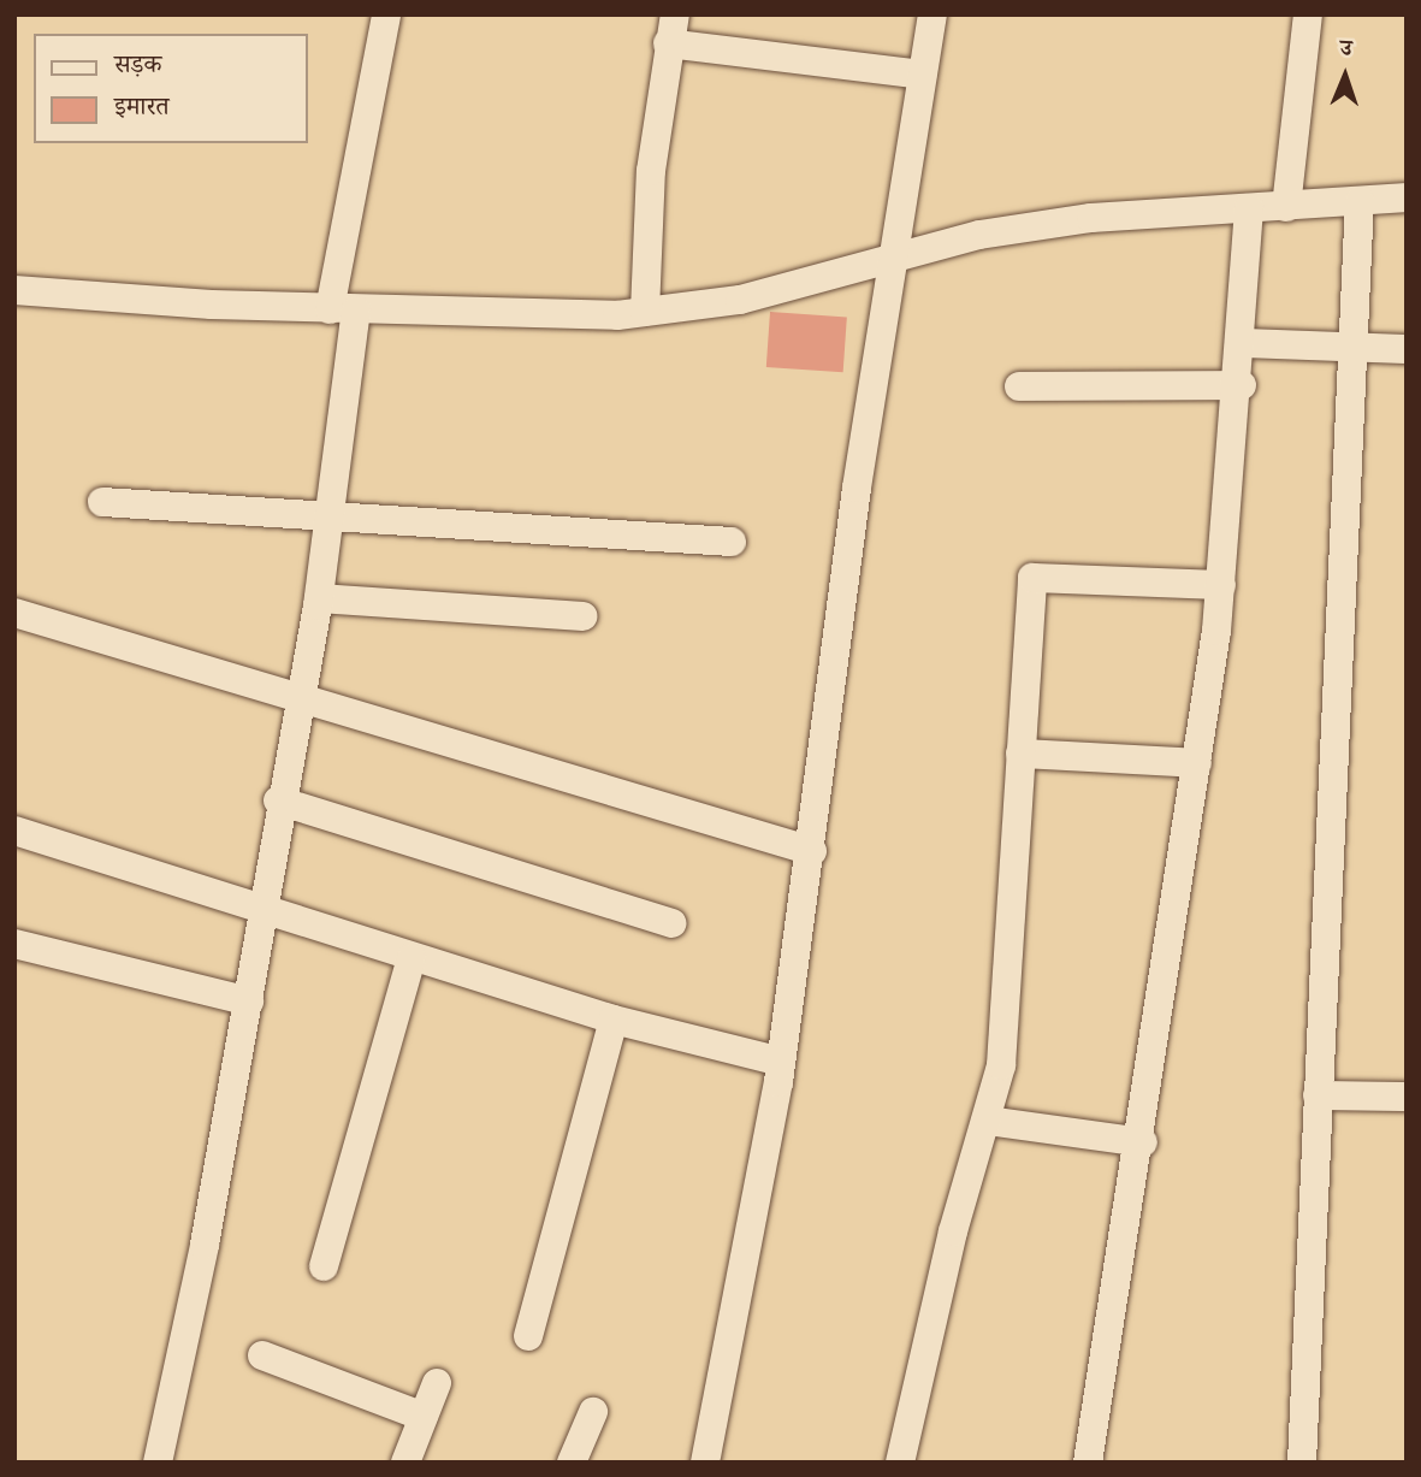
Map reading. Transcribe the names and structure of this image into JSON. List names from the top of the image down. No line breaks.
{"legend":["सड़क","इमारत"],"north":"top"}
